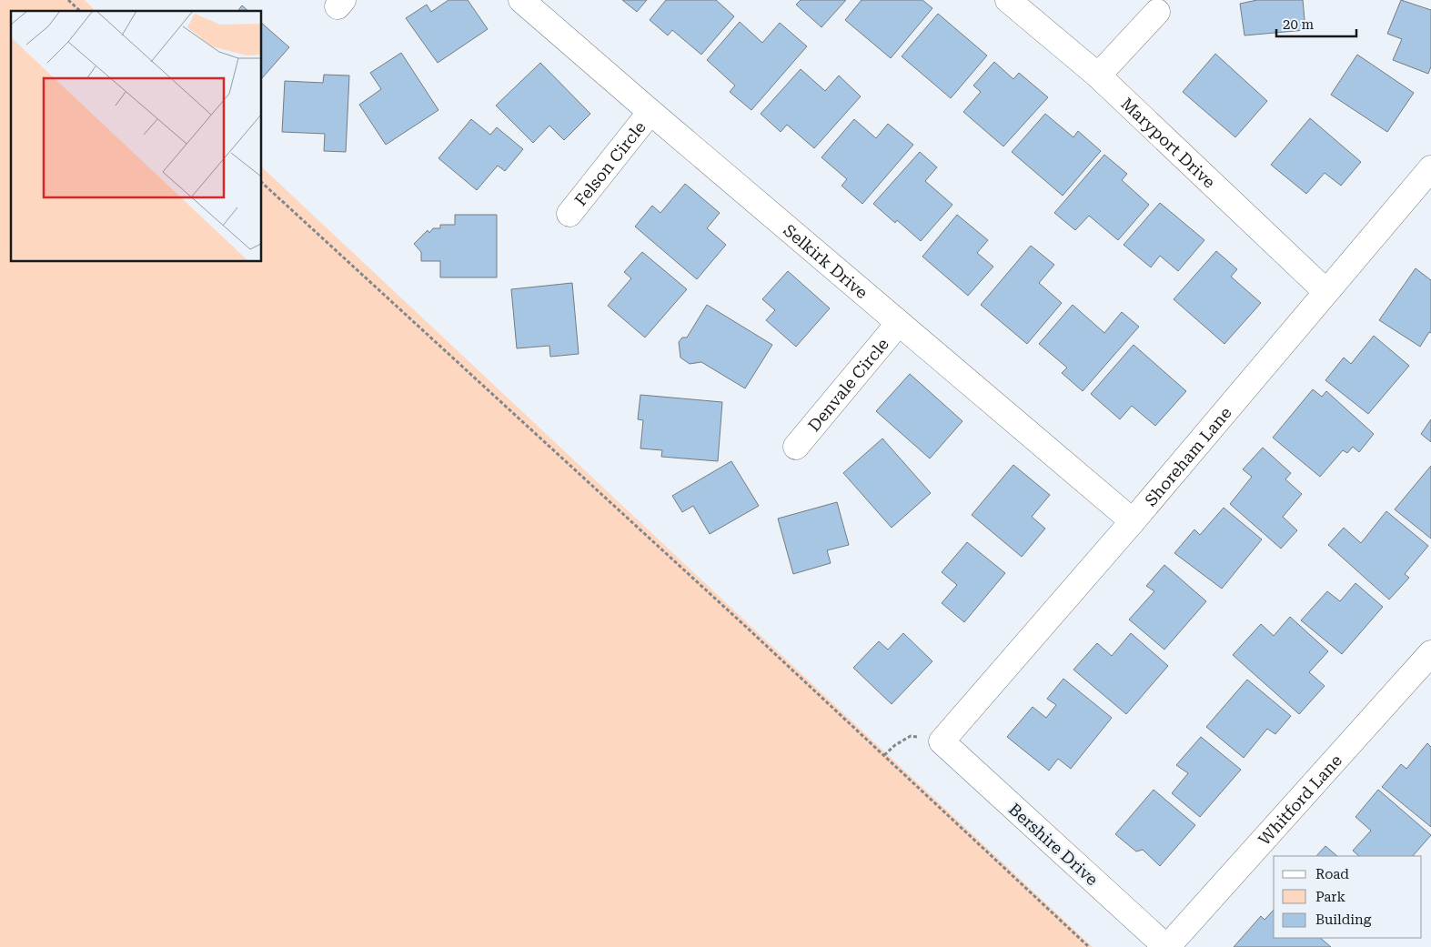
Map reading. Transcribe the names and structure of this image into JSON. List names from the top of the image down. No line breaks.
{"streets":{"street":["Maryport Drive","Felson Circle","Selkirk Drive","Denvale Circle","Shoreham Lane","Whitford Lane","Bershire Drive"]},"crossings":[["Maryport Drive","Shoreham Lane"],["Felson Circle","Selkirk Drive"],["Selkirk Drive","Denvale Circle"],["Selkirk Drive","Shoreham Lane"],["Shoreham Lane","Bershire Drive"],["Whitford Lane","Bershire Drive"]],"legend":["Road","Park","Building"],"scale_bar":"20 m"}
